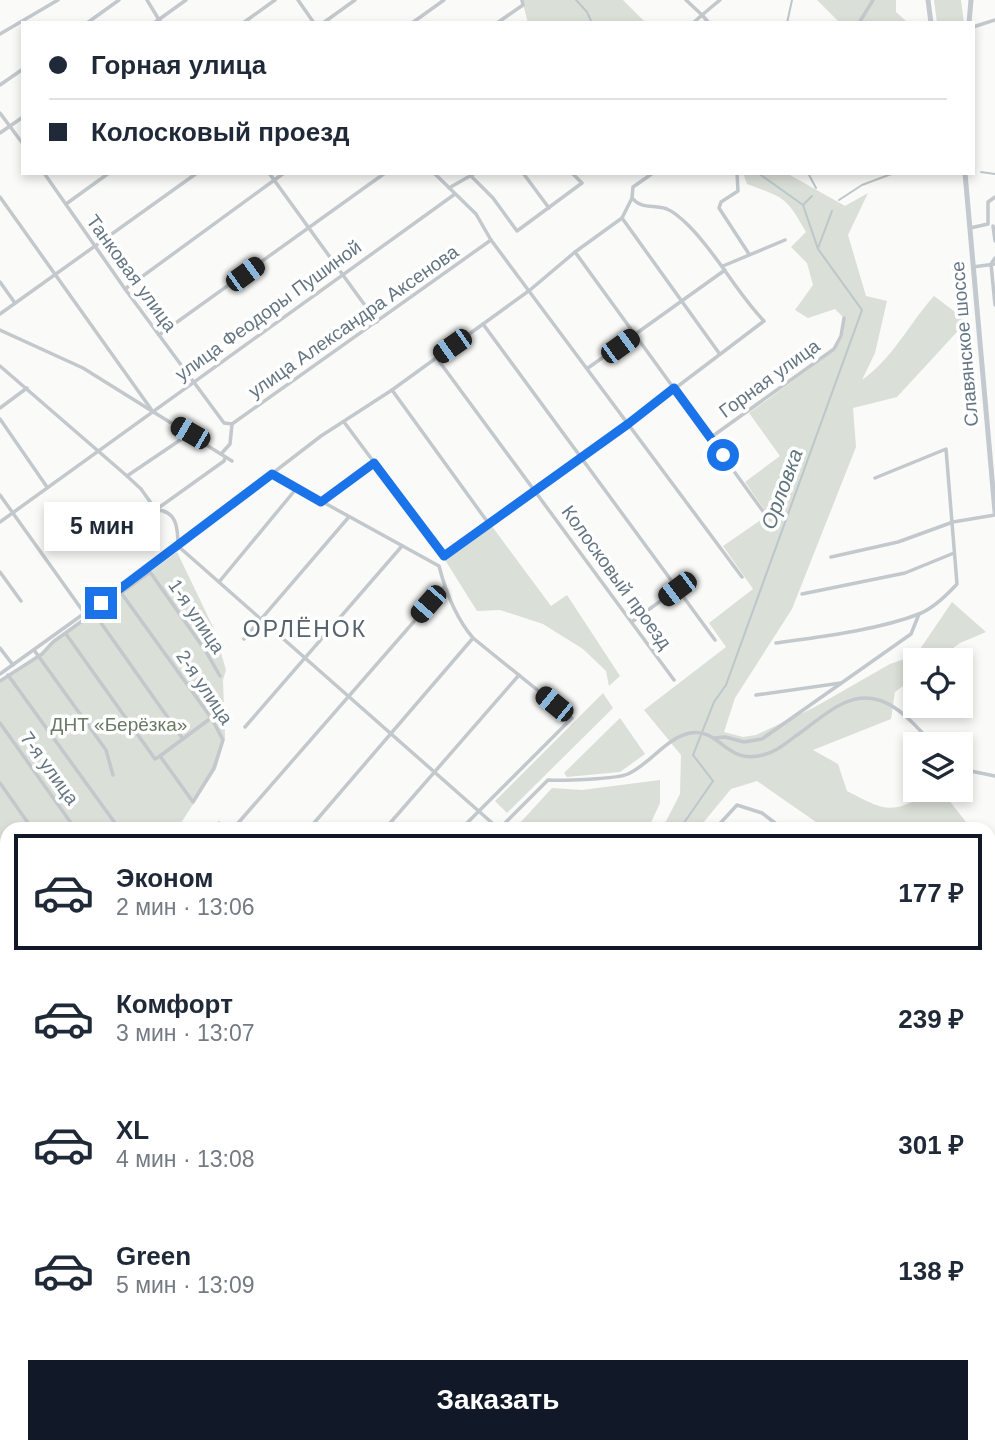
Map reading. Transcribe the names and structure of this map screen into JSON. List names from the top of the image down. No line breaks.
{"streets":{"main road":["Славянское шоссе"],"street":["Танковая улица","улица Феодоры Пушиной","улица Александра Аксенова","Горная улица","Колосковый проезд","1-я улица","2-я улица","7-я улица"]},"crossings":[["Танковая улица","улица Феодоры Пушиной"],["Танковая улица","улица Александра Аксенова"],["1-я улица","2-я улица"]],"districts":["ОРЛЁНОК"],"water":["Орловка"],"parks":["ДНТ «Берёзка»"],"page":{"banner":["Горная улица","Колосковый проезд"],"bubble":"5 мин","list":[{"name":"Эконом","note":"2 мин · 13:06","value":"177 ₽"},{"name":"Комфорт","note":"3 мин · 13:07","value":"239 ₽"},{"name":"XL","note":"4 мин · 13:08","value":"301 ₽"},{"name":"Green","note":"5 мин · 13:09","value":"138 ₽"}],"buttons":"Заказать"}}
